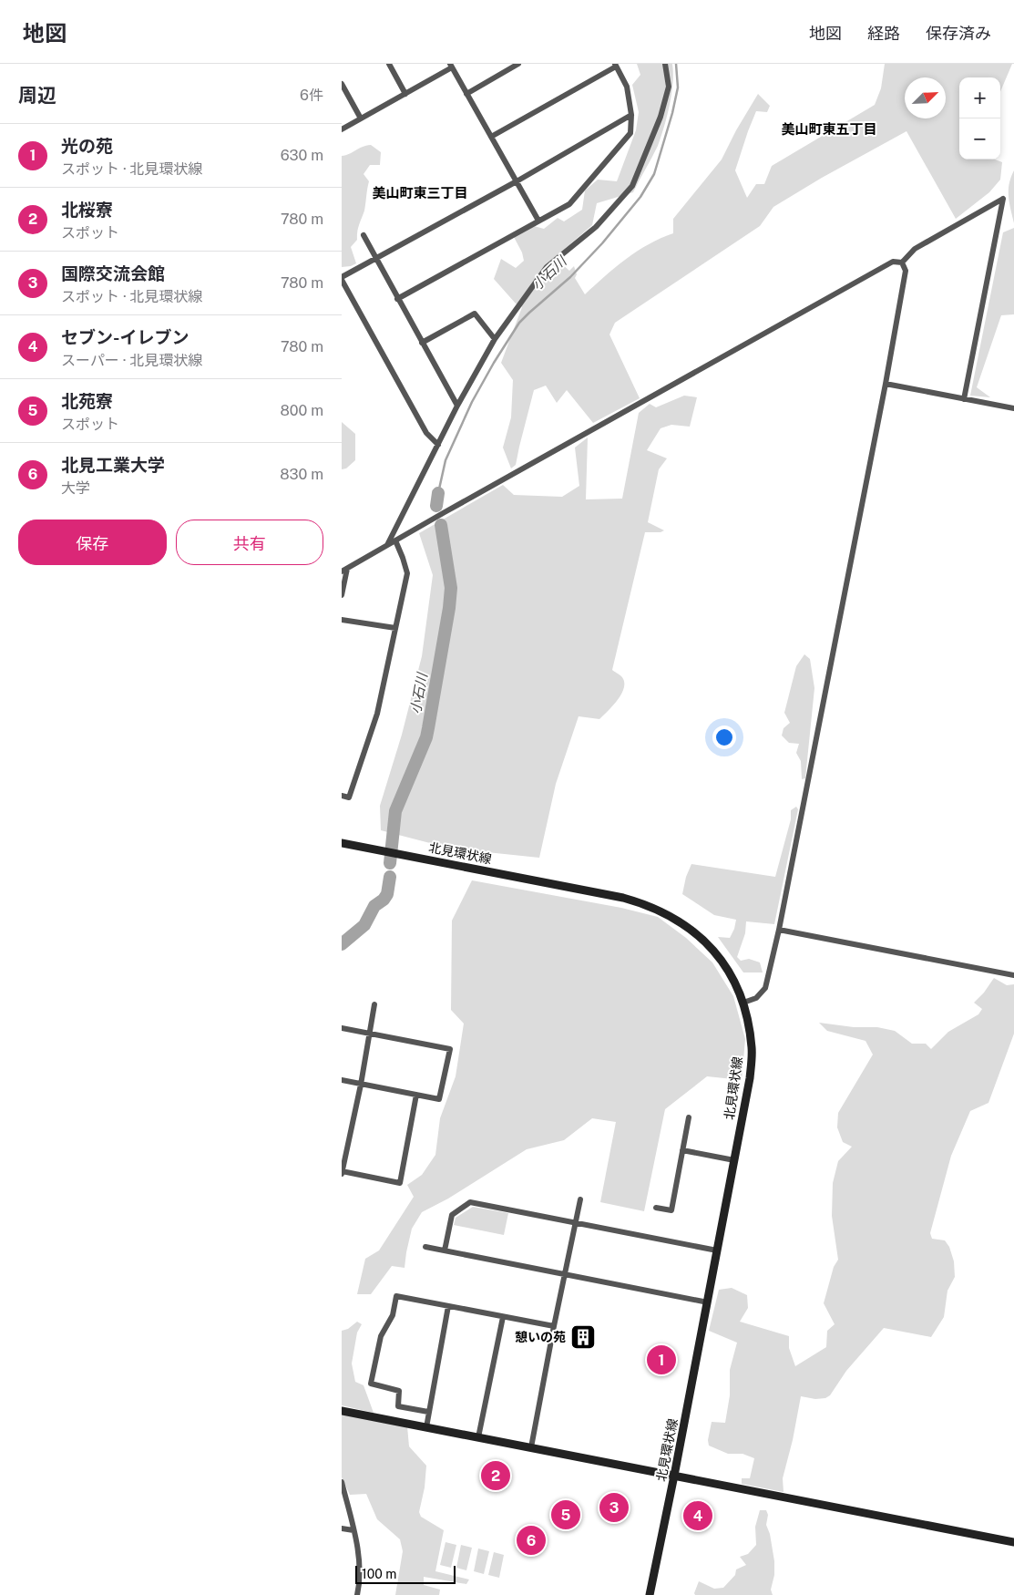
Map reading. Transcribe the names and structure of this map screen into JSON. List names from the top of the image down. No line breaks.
{"streets":{"main road":["北見環状線"]},"districts":["美山町東五丁目","美山町東三丁目"],"water":["小石川"],"places":{"building":["憩いの苑"]},"scale_bar":"100 m","north":"top right","page":{"header":"地図","nav":["地図","経路","保存済み"],"heading":["周辺","6件"],"map_buttons":["+","−"],"list":[{"mark":"1","name":"光の苑","note":"スポット · 北見環状線","value":"630 m"},{"mark":"2","name":"北桜寮","note":"スポット","value":"780 m"},{"mark":"3","name":"国際交流会館","note":"スポット · 北見環状線","value":"780 m"},{"mark":"4","name":"セブン-イレブン","note":"スーパー · 北見環状線","value":"780 m"},{"mark":"5","name":"北苑寮","note":"スポット","value":"800 m"},{"mark":"6","name":"北見工業大学","note":"大学","value":"830 m"}],"buttons":["保存","共有"],"pins":["1","2","3","5","4","6"],"scale":"100 m"}}
